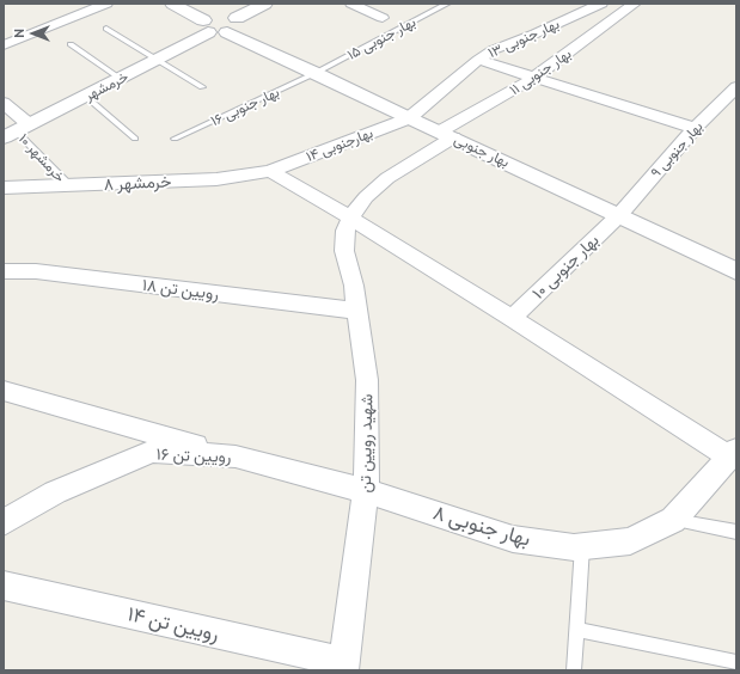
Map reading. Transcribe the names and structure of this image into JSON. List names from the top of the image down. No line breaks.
{"streets":{"street":["بهار جنوبی ۱۳","بهار جنوبی ۱۱","خرمشهر","بهارجنوبی ۱۴","بهار جنوبی ۹","بهار جنوبی","خرمشهر ۸","بهار جنوبی ۱۰","رویین تن ۱۸","شهید رویین تن","رویین تن ۱۶","بهار جنوبی ۸","رویین تن ۱۴"],"lane":["بهار جنوبی ۱۵","بهار جنوبی ۱۶","خرمشهر ۱۰"]},"crossings":[["بهار جنوبی ۱۵","بهار جنوبی ۱۶"],["بهار جنوبی ۱۵","بهار جنوبی"],["بهار جنوبی ۱۳","بهارجنوبی ۱۴"],["بهار جنوبی ۱۳","بهار جنوبی"],["بهار جنوبی ۱۱","بهار جنوبی"],["بهار جنوبی ۱۱","شهید رویین تن"],["خرمشهر","بهار جنوبی"],["خرمشهر","خرمشهر ۱۰"],["بهار جنوبی ۱۶","بهار جنوبی"],["بهارجنوبی ۱۴","بهار جنوبی"],["بهارجنوبی ۱۴","خرمشهر ۸"],["بهار جنوبی ۹","بهار جنوبی"],["بهار جنوبی ۹","بهار جنوبی ۱۰"],["بهار جنوبی","بهار جنوبی ۱۰"],["خرمشهر ۱۰","خرمشهر ۸"],["رویین تن ۱۸","شهید رویین تن"],["شهید رویین تن","رویین تن ۱۶"],["شهید رویین تن","بهار جنوبی ۸"],["شهید رویین تن","رویین تن ۱۴"],["رویین تن ۱۶","بهار جنوبی ۸"]],"north":"left"}
